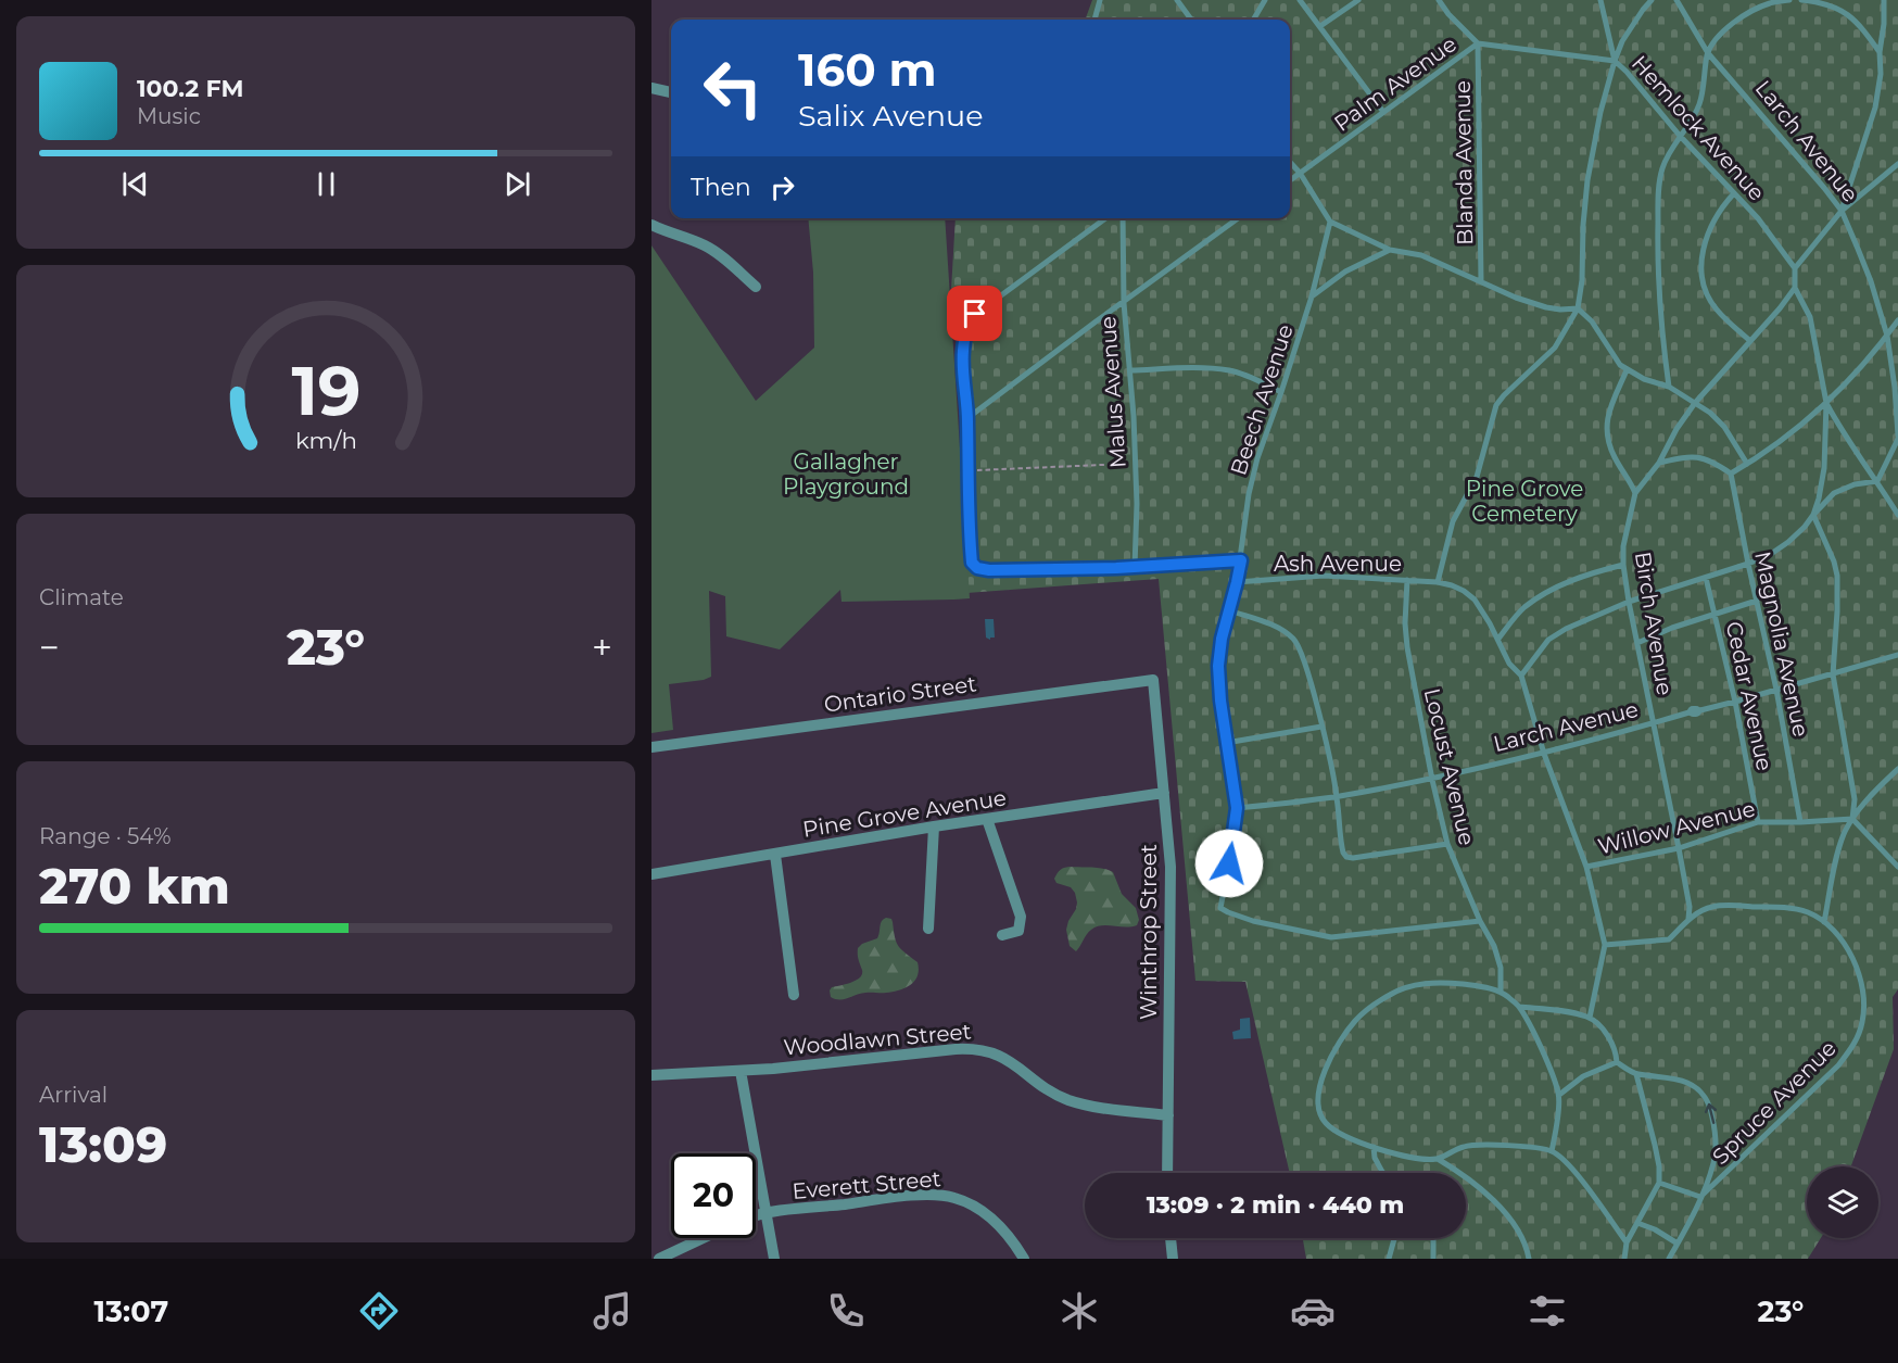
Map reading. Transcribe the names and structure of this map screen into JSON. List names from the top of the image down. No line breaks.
{"streets":{"street":["Ontario Street","Pine Grove Avenue","Winthrop Street","Woodlawn Street","Everett Street"],"lane":["Palm Avenue","Hemlock Avenue","Larch Avenue","Blanda Avenue","Malus Avenue","Beech Avenue","Ash Avenue","Birch Avenue","Magnolia Avenue","Cedar Avenue","Locust Avenue","Willow Avenue","Spruce Avenue"]},"crossings":[["Palm Avenue","Hemlock Avenue"],["Palm Avenue","Blanda Avenue"],["Larch Avenue","Beech Avenue"],["Larch Avenue","Ash Avenue"],["Larch Avenue","Birch Avenue"],["Larch Avenue","Magnolia Avenue"],["Larch Avenue","Cedar Avenue"],["Larch Avenue","Locust Avenue"],["Beech Avenue","Ash Avenue"],["Beech Avenue","Locust Avenue"],["Ash Avenue","Locust Avenue"],["Ash Avenue","Willow Avenue"],["Ash Avenue","Spruce Avenue"],["Birch Avenue","Willow Avenue"],["Birch Avenue","Spruce Avenue"],["Magnolia Avenue","Willow Avenue"],["Ontario Street","Winthrop Street"],["Cedar Avenue","Willow Avenue"],["Pine Grove Avenue","Winthrop Street"],["Winthrop Street","Woodlawn Street"]],"parks":["Gallagher Playground","Pine Grove Cemetery"],"page":{"turn":["160 m","Salix Avenue"],"song":["100.2 FM","Music"],"then":"Then","tile":["Climate",["Range · 54%","270 km"],["Arrival","13:09"]],"heat":["−","23°","+"],"limit":"20","trip":"13:09 · 2 min · 440 m","tabs":["13:07","23°"],"gauge":["19","km/h"]}}
